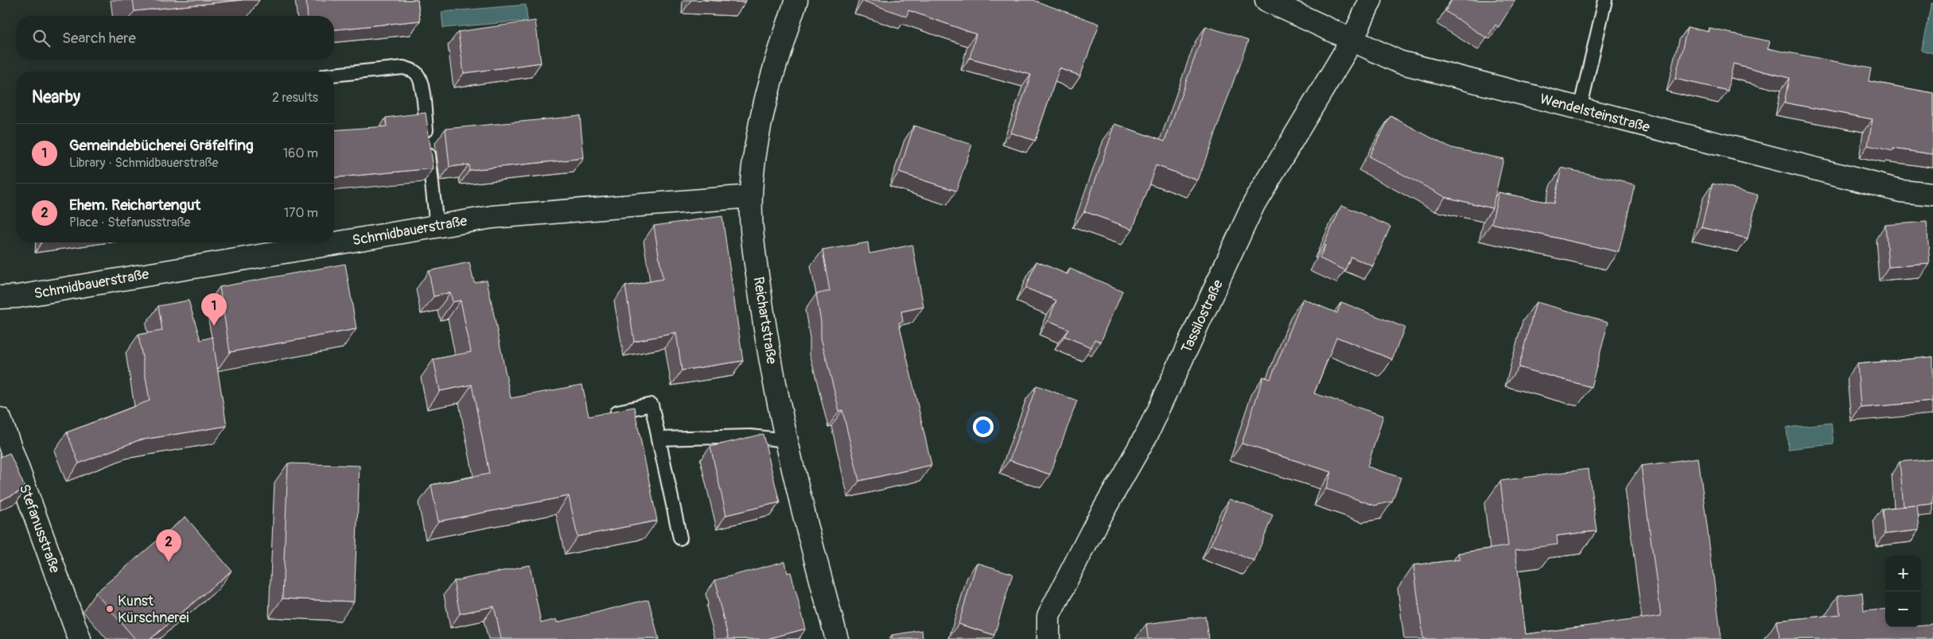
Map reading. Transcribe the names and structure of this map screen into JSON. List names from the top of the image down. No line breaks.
{"streets":{"street":["Wendelsteinstraße","Schmidbauerstraße","Tassilostraße","Reichartstraße","Stefanusstraße"]},"crossings":[["Wendelsteinstraße","Tassilostraße"],["Schmidbauerstraße","Reichartstraße"]],"places":["Kunst Kürschnerei"],"page":{"search":"Search here","heading":["Nearby","2 results"],"list":[{"mark":"1","name":"Gemeindebücherei Gräfelfing","note":"Library · Schmidbauerstraße","value":"160 m"},{"mark":"2","name":"Ehem. Reichartengut","note":"Place · Stefanusstraße","value":"170 m"}],"pins":["1","2"],"map_buttons":["+","−"]}}
